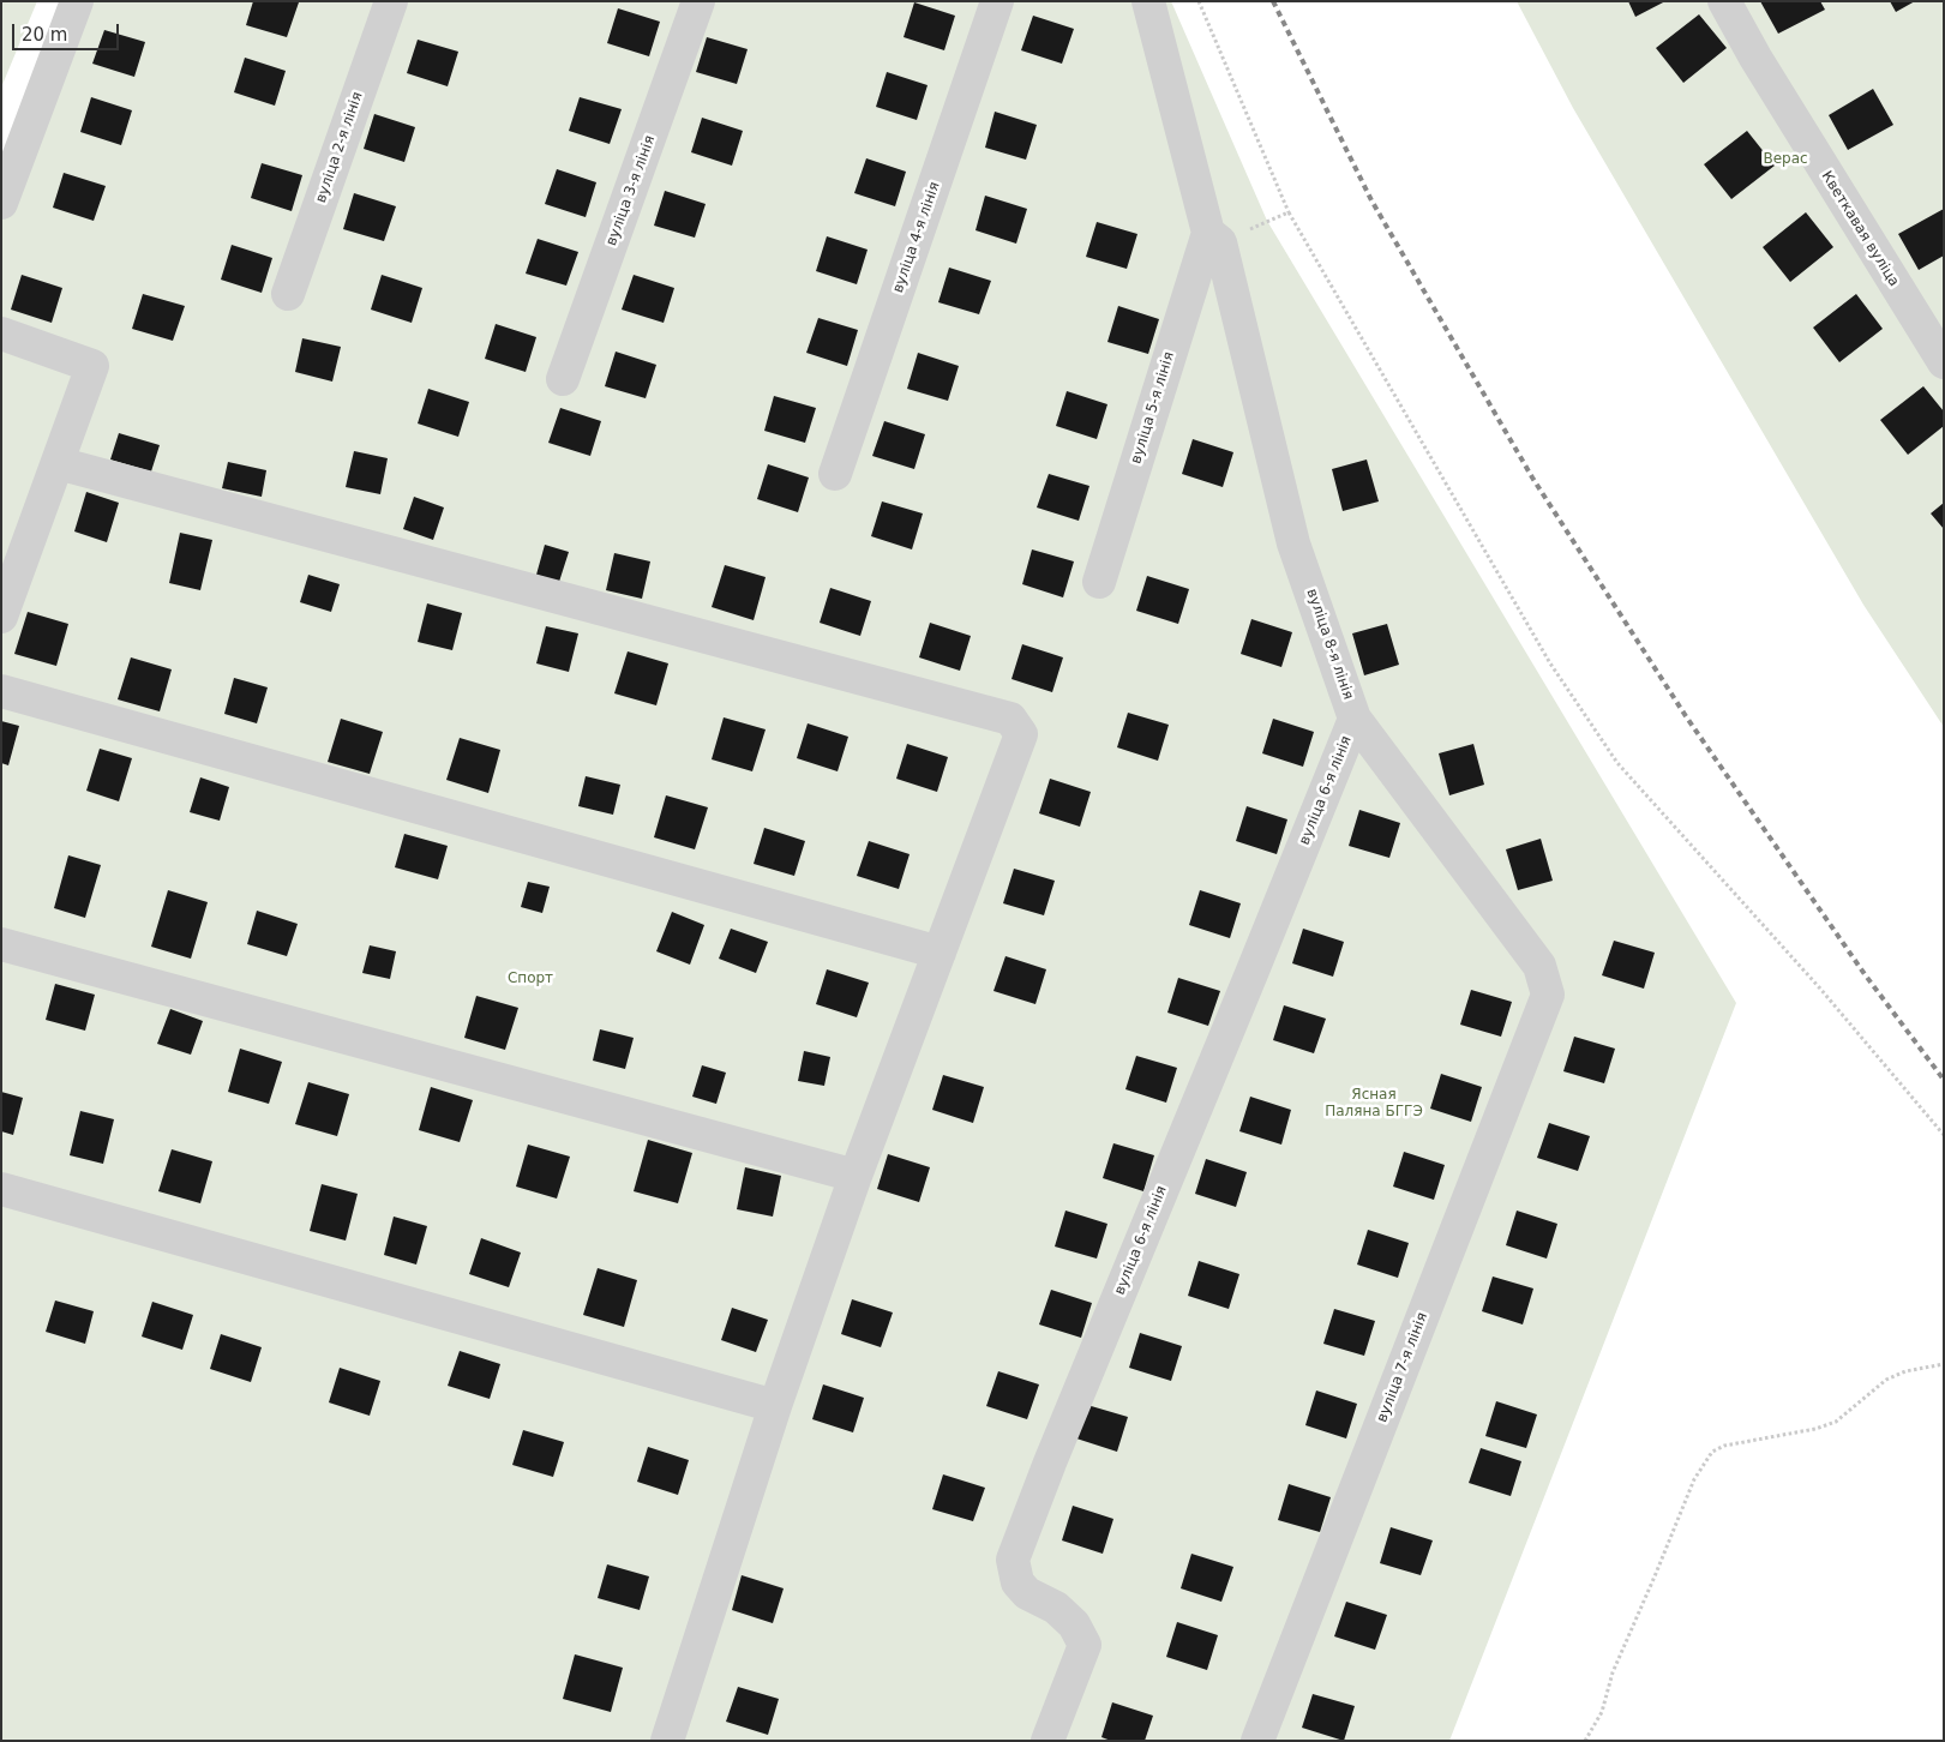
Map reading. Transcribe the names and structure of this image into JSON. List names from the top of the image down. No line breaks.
{"streets":{"street":["вуліца 2-я лінія","вуліца 3-я лінія","Кветкавая вуліца","вуліца 4-я лінія","вуліца 5-я лінія","вуліца 8-я лінія","вуліца 6-я лінія","вуліца 7-я лінія"]},"crossings":[["вуліца 5-я лінія","вуліца 8-я лінія"],["вуліца 8-я лінія","вуліца 6-я лінія"],["вуліца 8-я лінія","вуліца 7-я лінія"]],"parks":["Верас","Спорт","Ясная Паляна БГГЭ"],"scale_bar":"20 m"}
